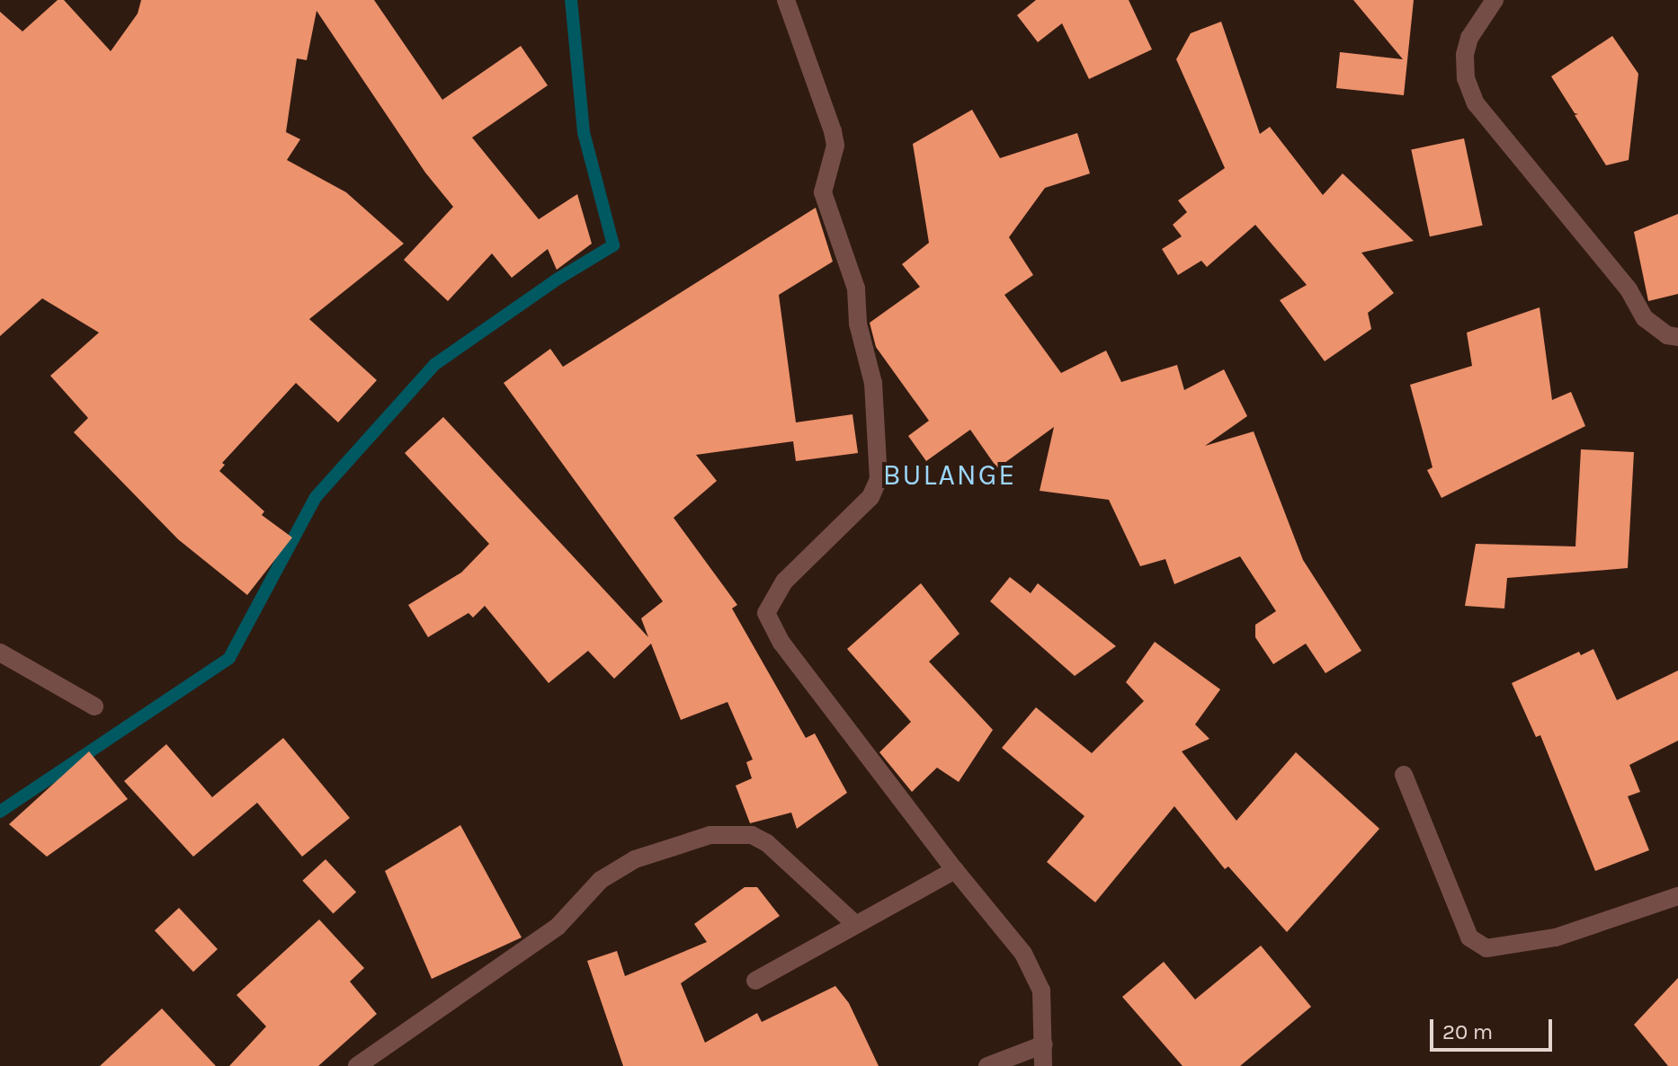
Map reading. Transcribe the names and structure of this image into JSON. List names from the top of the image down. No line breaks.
{"districts":["BULANGE"],"scale_bar":"20 m"}
